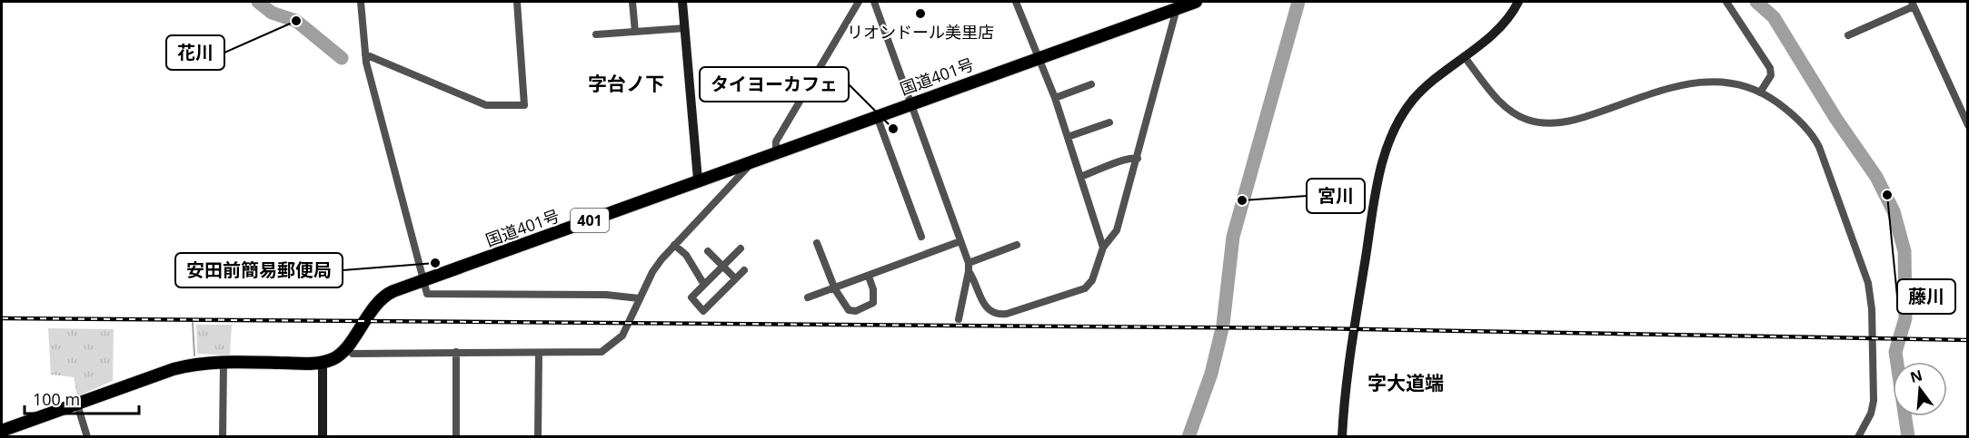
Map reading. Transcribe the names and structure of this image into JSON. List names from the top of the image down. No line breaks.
{"streets":{"highway":["国道401号","401"]},"districts":["字台ノ下","字大道端"],"places":["リオンドール美里店","花川","タイヨーカフェ","藤川","宮川","安田前簡易郵便局"],"scale_bar":"100 m","north":"top"}
